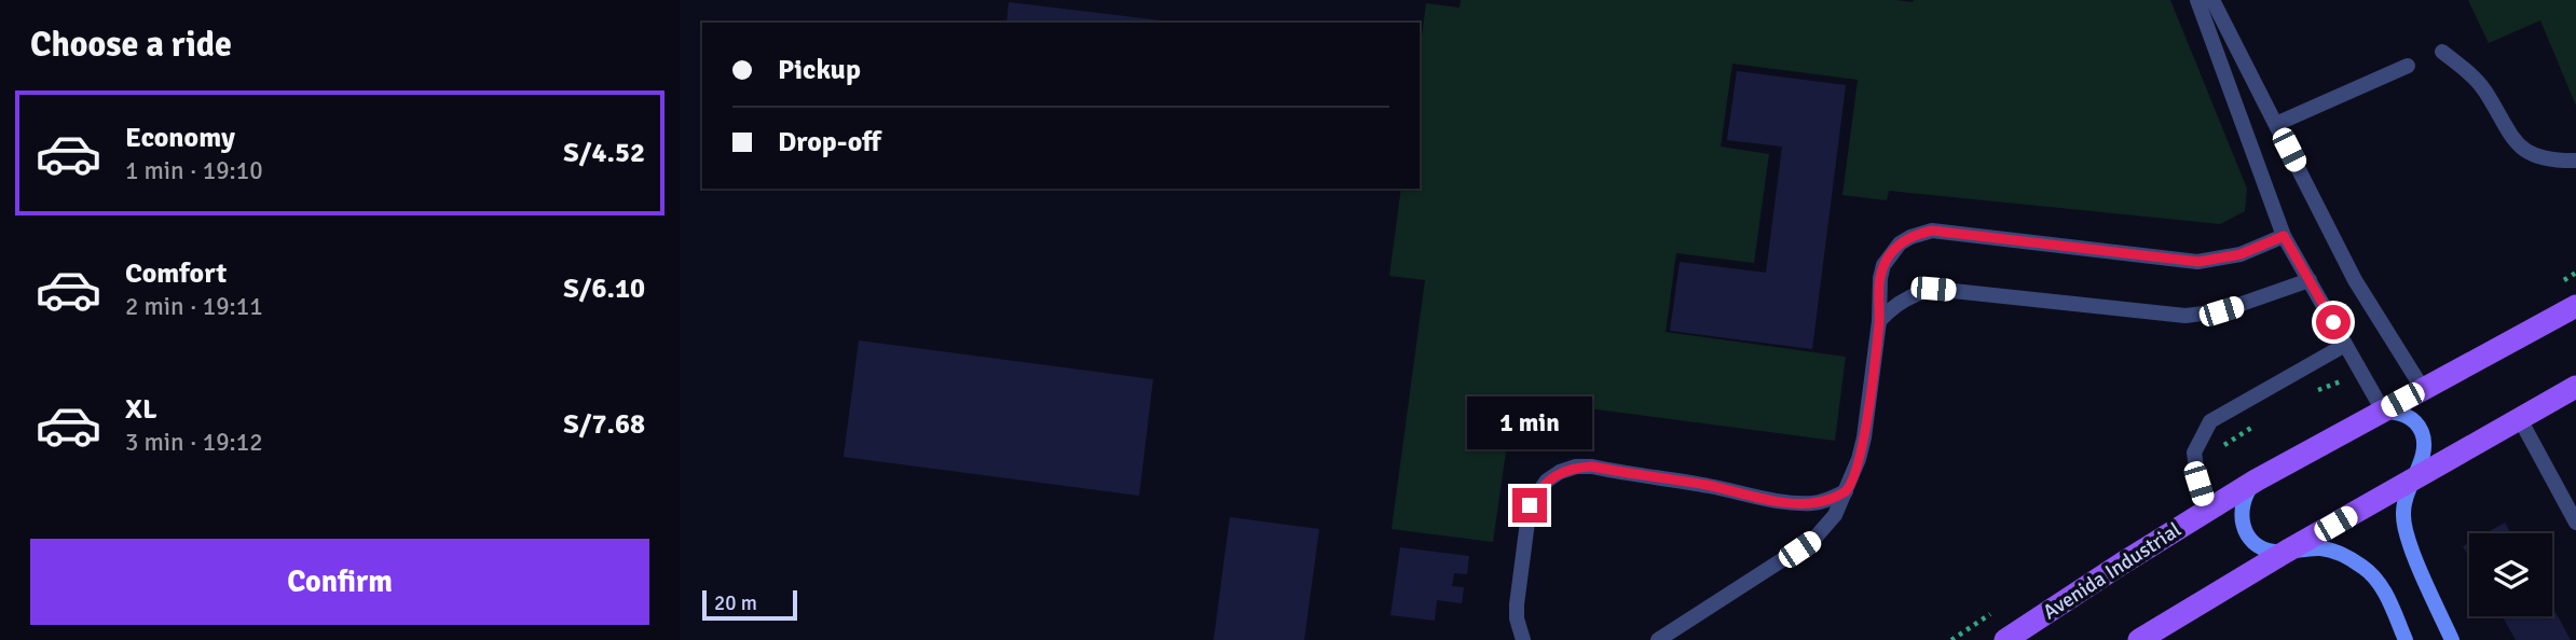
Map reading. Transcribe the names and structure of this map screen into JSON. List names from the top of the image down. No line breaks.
{"streets":{"main road":["Avenida Industrial"]},"scale_bar":"20 m","page":{"heading":"Choose a ride","banner":["Pickup","Drop-off"],"list":[{"name":"Economy","note":"1 min · 19:10","value":"S/4.52"},{"name":"Comfort","note":"2 min · 19:11","value":"S/6.10"},{"name":"XL","note":"3 min · 19:12","value":"S/7.68"}],"bubble":"1 min","buttons":"Confirm","scale":"20 m"}}
